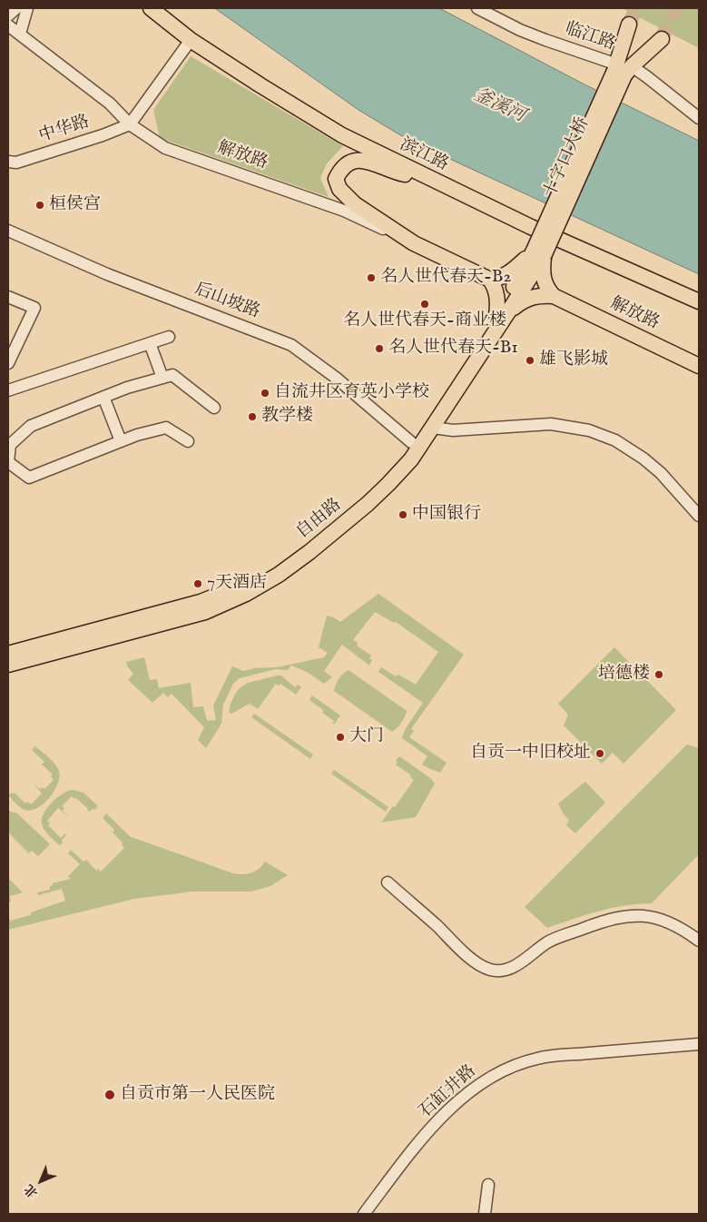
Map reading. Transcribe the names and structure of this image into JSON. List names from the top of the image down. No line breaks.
{"streets":{"main road":["滨江路","解放路","十字口大桥","自由路"],"street":["临江路","中华路","后山坡路","石缸井路"]},"crossings":[["临江路","十字口大桥"],["中华路","解放路"],["十字口大桥","自由路"],["后山坡路","自由路"]],"water":["釜溪河"],"places":["桓侯宫","名人世代春天-B2","名人世代春天-商业楼","名人世代春天-B1","雄飞影城","自流井区育英小学校","教学楼","中国银行","7天酒店","培德楼","大门","自贡一中旧校址","自贡市第一人民医院"],"north":"bottom left"}
